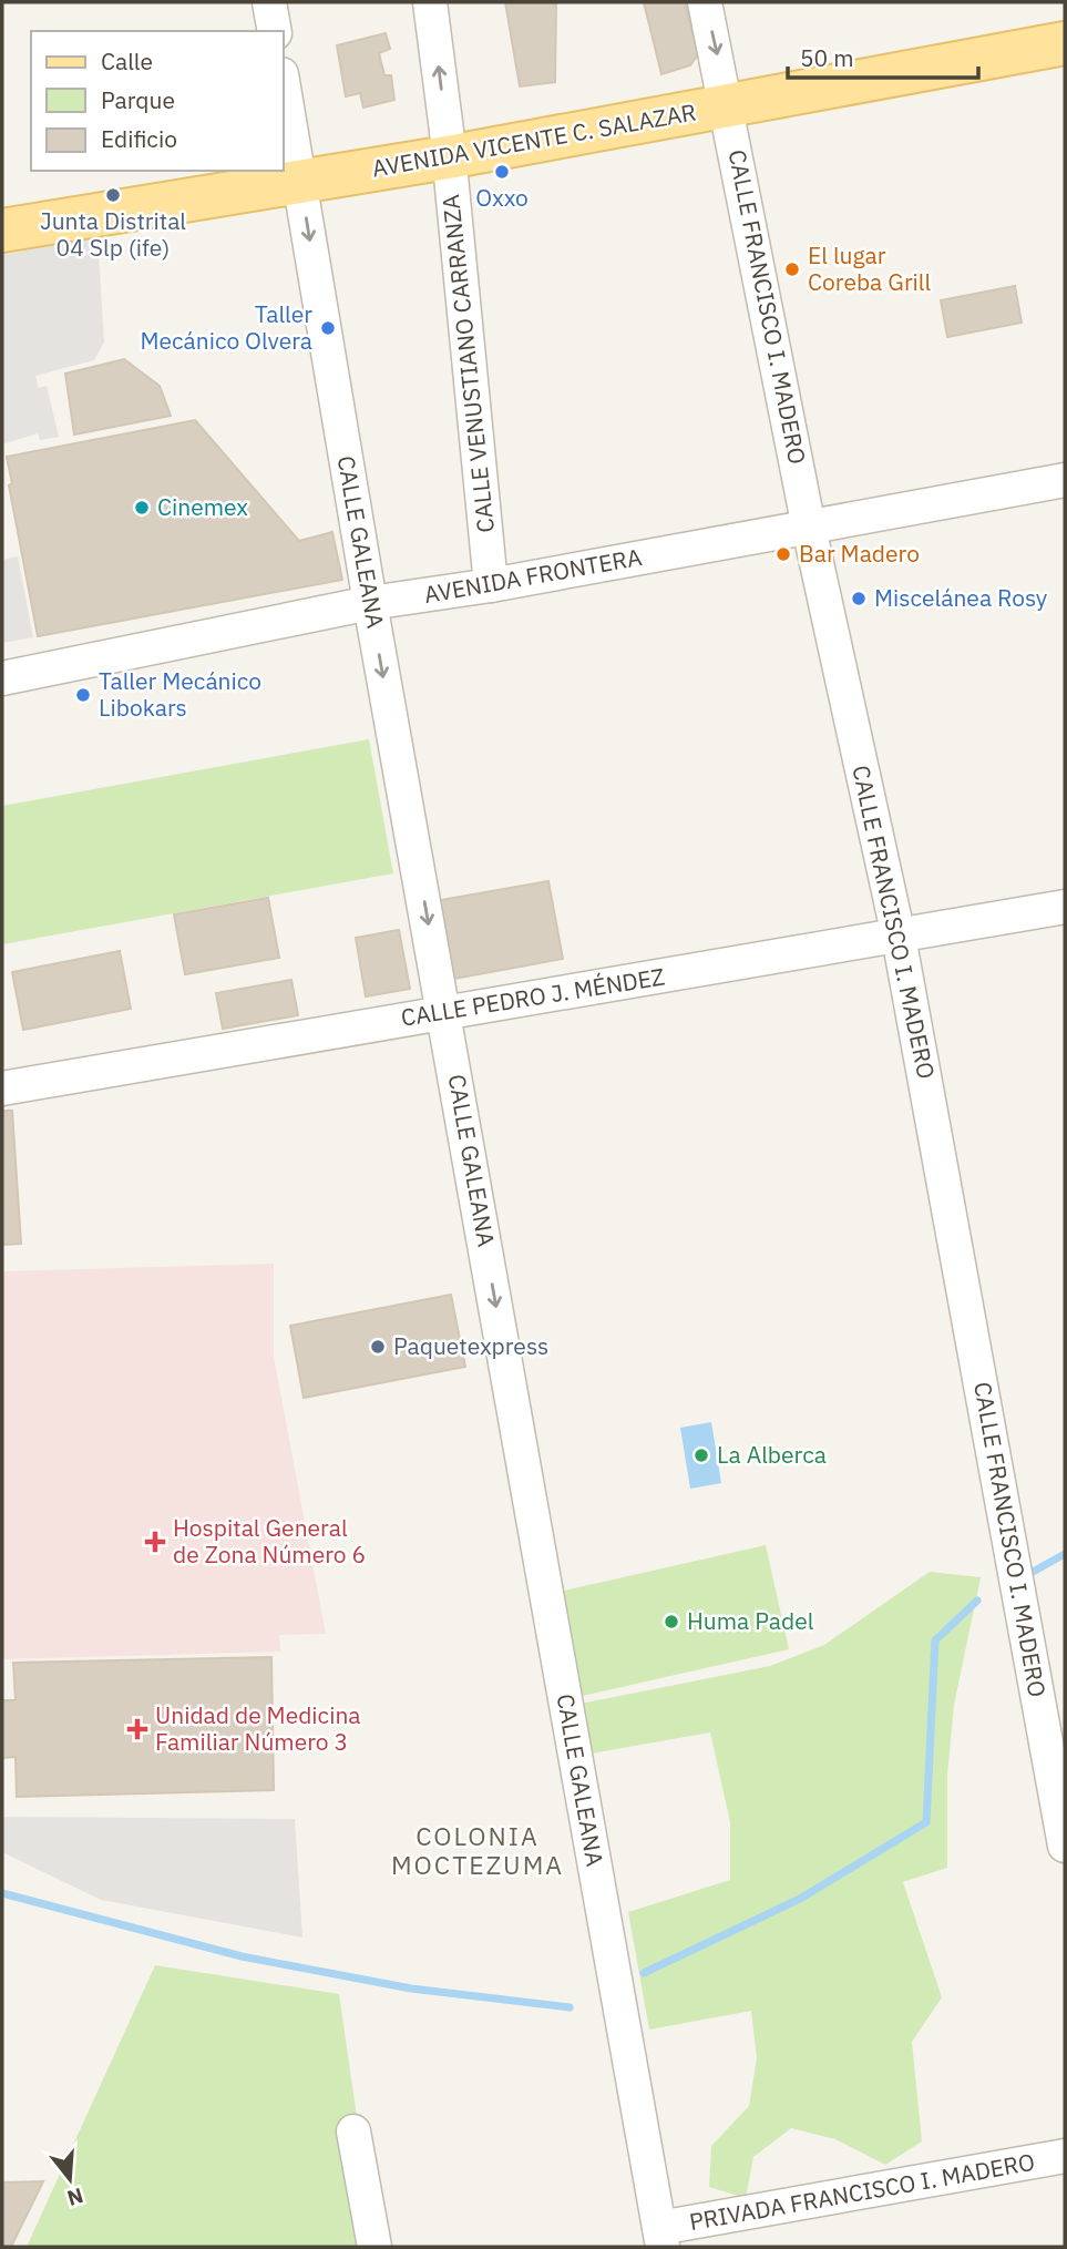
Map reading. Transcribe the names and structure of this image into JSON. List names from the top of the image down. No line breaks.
{"streets":{"main road":["AVENIDA VICENTE C. SALAZAR"],"street":["CALLE FRANCISCO I. MADERO","CALLE VENUSTIANO CARRANZA","CALLE GALEANA","AVENIDA FRONTERA","CALLE PEDRO J. MÉNDEZ","PRIVADA FRANCISCO I. MADERO"]},"crossings":[["AVENIDA VICENTE C. SALAZAR","CALLE FRANCISCO I. MADERO"],["AVENIDA VICENTE C. SALAZAR","CALLE VENUSTIANO CARRANZA"],["AVENIDA VICENTE C. SALAZAR","CALLE GALEANA"],["CALLE FRANCISCO I. MADERO","AVENIDA FRONTERA"],["CALLE FRANCISCO I. MADERO","CALLE PEDRO J. MÉNDEZ"],["CALLE VENUSTIANO CARRANZA","AVENIDA FRONTERA"],["CALLE GALEANA","AVENIDA FRONTERA"],["CALLE GALEANA","CALLE PEDRO J. MÉNDEZ"],["CALLE GALEANA","PRIVADA FRANCISCO I. MADERO"]],"one_way":["CALLE GALEANA"],"districts":["COLONIA MOCTEZUMA"],"places":{"other":["Oxxo","Junta Distrital 04 Slp (ife)","El lugar Coreba Grill","Taller Mecánico Olvera","Cinemex","Bar Madero","Miscelánea Rosy","Taller Mecánico Libokars","Paquetexpress","La Alberca","Huma Padel"],"health":["Hospital General de Zona Número 6","Unidad de Medicina Familiar Número 3"]},"legend":["Calle","Parque","Edificio"],"scale_bar":"50 m","north":"bottom"}
